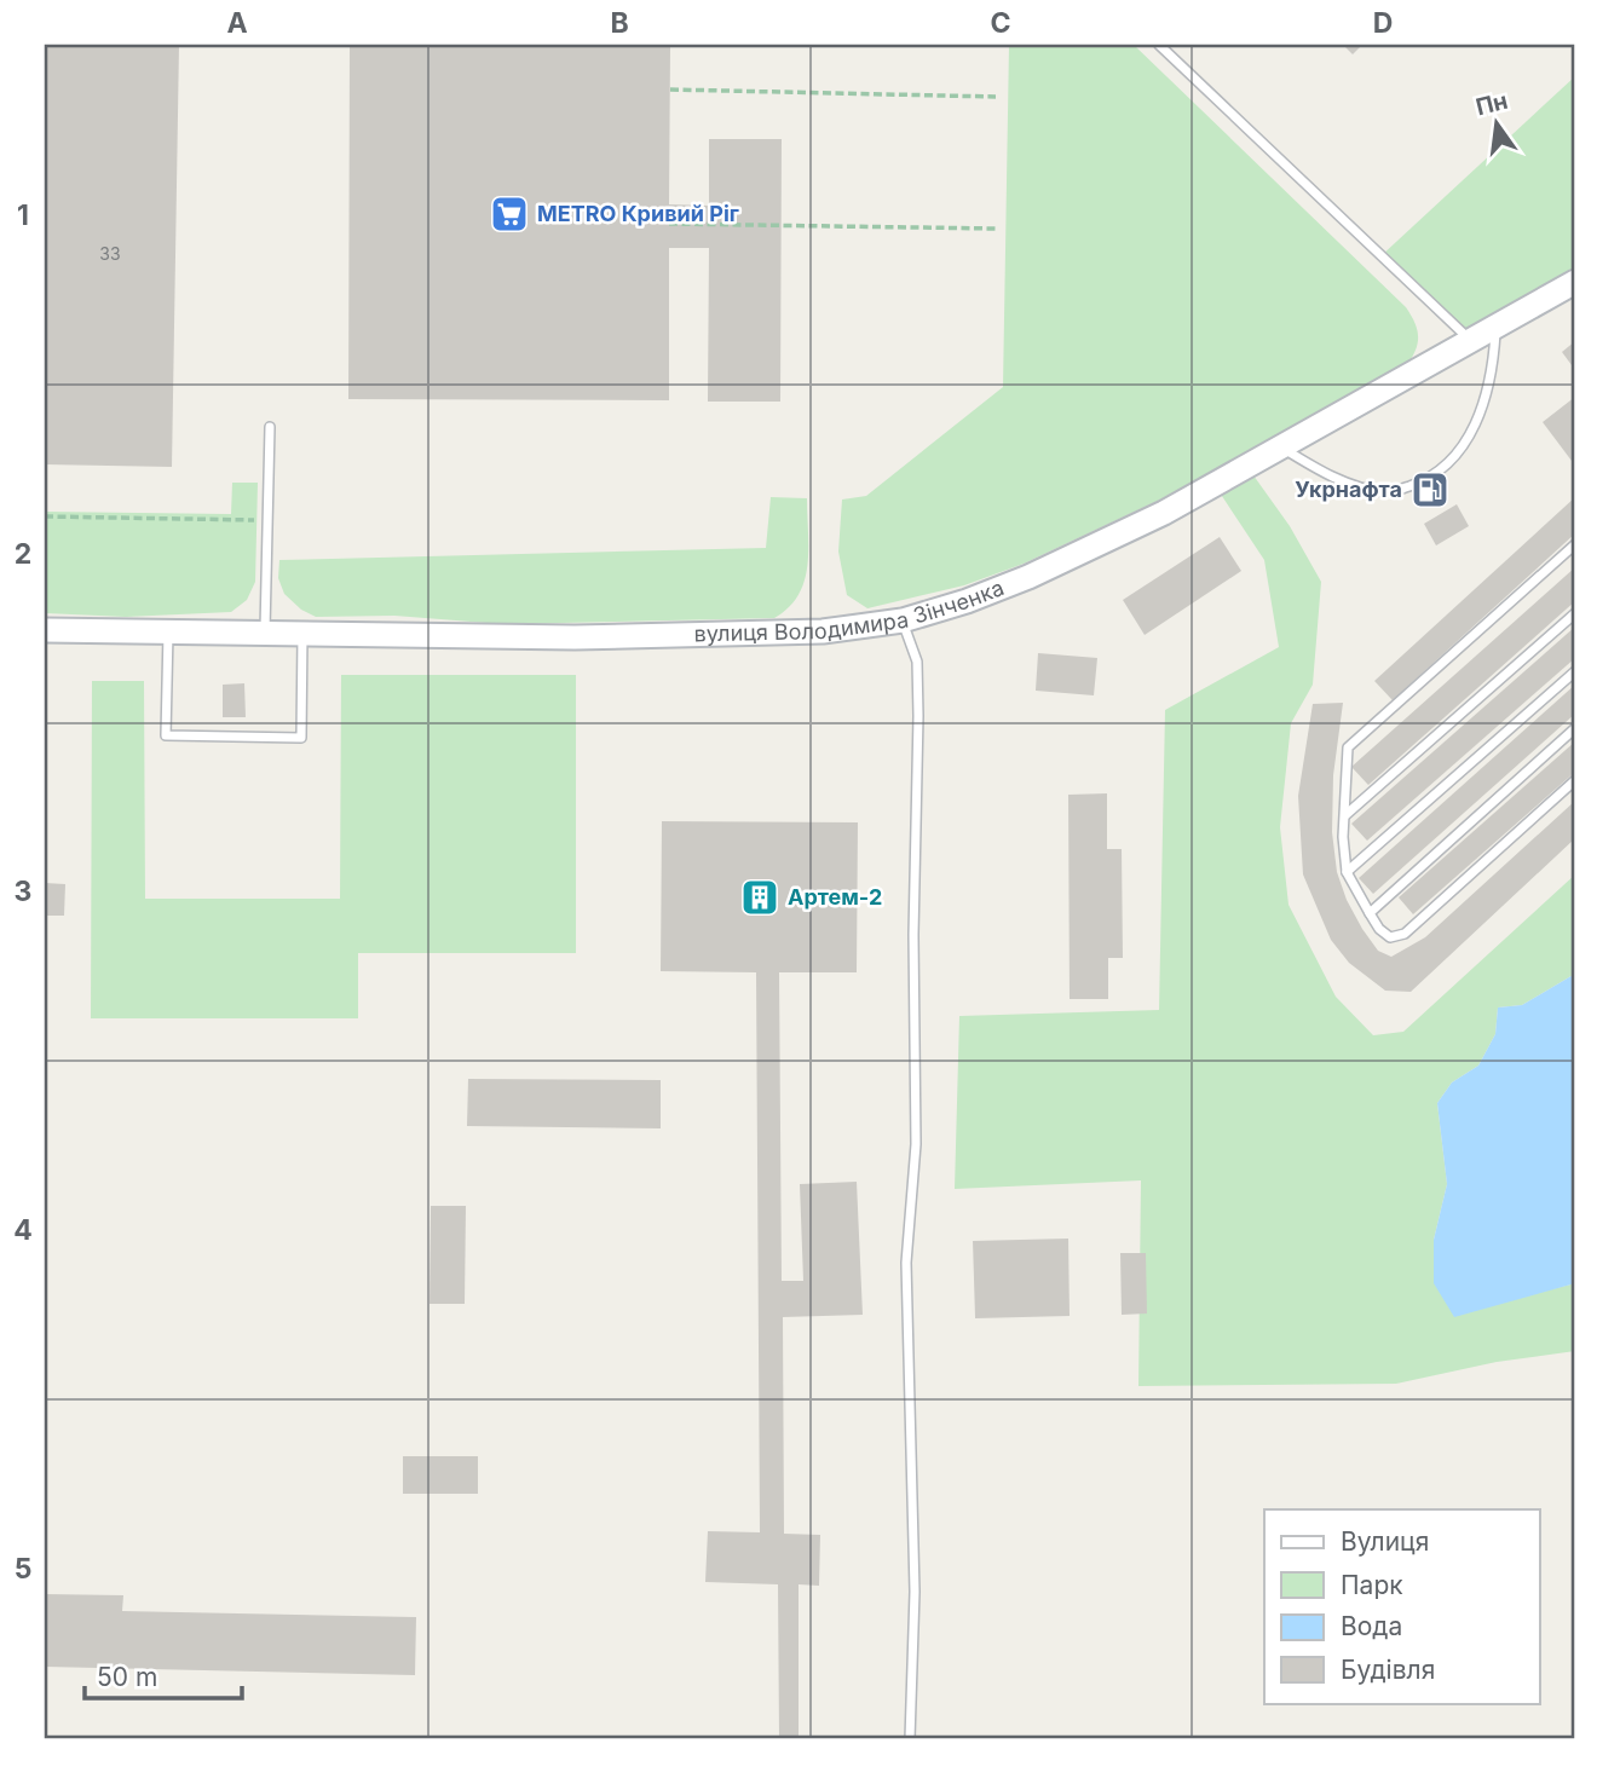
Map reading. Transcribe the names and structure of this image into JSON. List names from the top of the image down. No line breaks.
{"streets":{"main road":["вулиця Володимира Зінченка"]},"places":{"supermarket":["METRO Кривий Ріг"],"fuel station":["Укрнафта"],"building":["Артем-2"]},"house_numbers":["33"],"legend":["Вулиця","Парк","Вода","Будівля"],"scale_bar":"50 m","north":"top","grid":{"columns":["A","B","C","D"],"rows":["1","2","3","4","5"]}}
